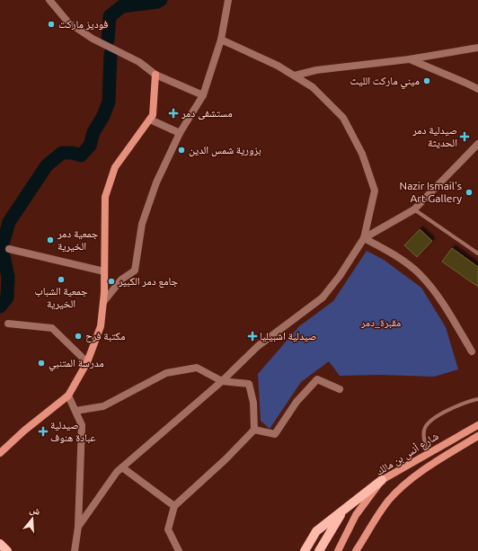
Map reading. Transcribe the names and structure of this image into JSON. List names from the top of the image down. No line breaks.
{"streets":{"street":["شارع أنس بن مالك"]},"parks":["مقبرة_دمر"],"places":{"other":["فوديز ماركت","ميني ماركت الليث","بزورية شمس الدين","Nazir Ismail's Art Gallery","جمعية دمر الخيرية","جمعية الشباب الخيرية","جامع دمر الكبير","مكتبة فرح","مدرسة المتنبي"],"health":["مستشفى دمر","صيدلية دمر الحديثة","صيدلية اشبيليا","صيدلية عبادة هنوف"]},"north":"top"}
